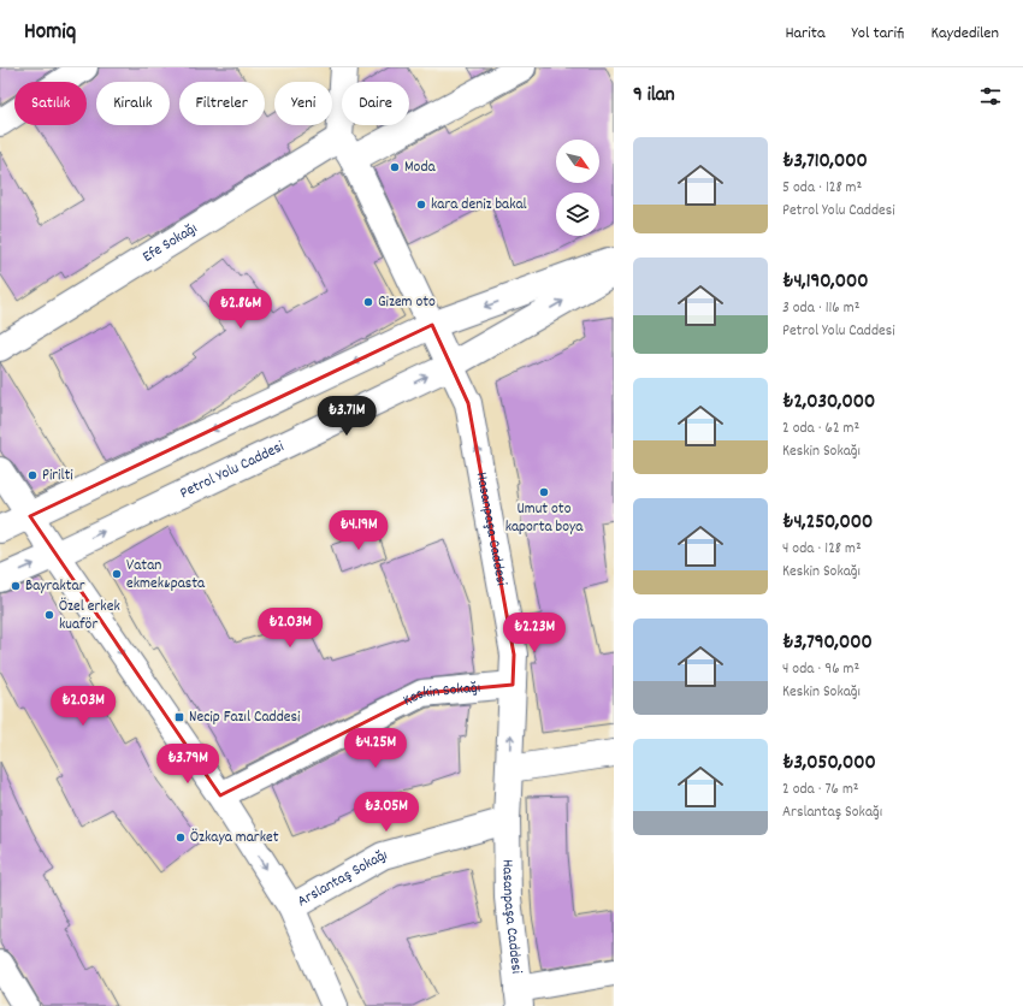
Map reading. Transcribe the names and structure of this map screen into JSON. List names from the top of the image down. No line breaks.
{"streets":{"street":["Efe Sokağı","Petrol Yolu Caddesi","Hasanpaşa Caddesi","Keskin Sokağı","Arslantaş Sokağı"]},"crossings":[["Efe Sokağı","Hasanpaşa Caddesi"],["Petrol Yolu Caddesi","Hasanpaşa Caddesi"],["Hasanpaşa Caddesi","Keskin Sokağı"],["Hasanpaşa Caddesi","Arslantaş Sokağı"]],"one_way":["Hasanpaşa Caddesi"],"places":{"other":["Moda","kara deniz bakal","Gizem oto","Pirilti","Umut oto kaporta boya","Vatan ekmek&pasta","Bayraktar","Özel erkek kuaför","Özkaya market"],"transit":["Necip Fazıl Caddesi"]},"north":"bottom right","page":{"header":"Homiq","nav":["Harita","Yol tarifi","Kaydedilen"],"heading":"9 ilan","chip":["Satılık","Kiralık","Filtreler","Yeni","Daire"],"list":[{"name":"₺3,710,000","note":"5 oda · 128 m² · Petrol Yolu Caddesi"},{"name":"₺4,190,000","note":"3 oda · 116 m² · Petrol Yolu Caddesi"},{"name":"₺2,030,000","note":"2 oda · 62 m² · Keskin Sokağı"},{"name":"₺4,250,000","note":"4 oda · 128 m² · Keskin Sokağı"},{"name":"₺3,790,000","note":"4 oda · 96 m² · Keskin Sokağı"},{"name":"₺3,050,000","note":"2 oda · 76 m² · Arslantaş Sokağı"}],"price":["₺2.86M","₺3.71M","₺4.19M","₺2.03M","₺2.23M","₺2.03M","₺4.25M","₺3.79M","₺3.05M"]}}
